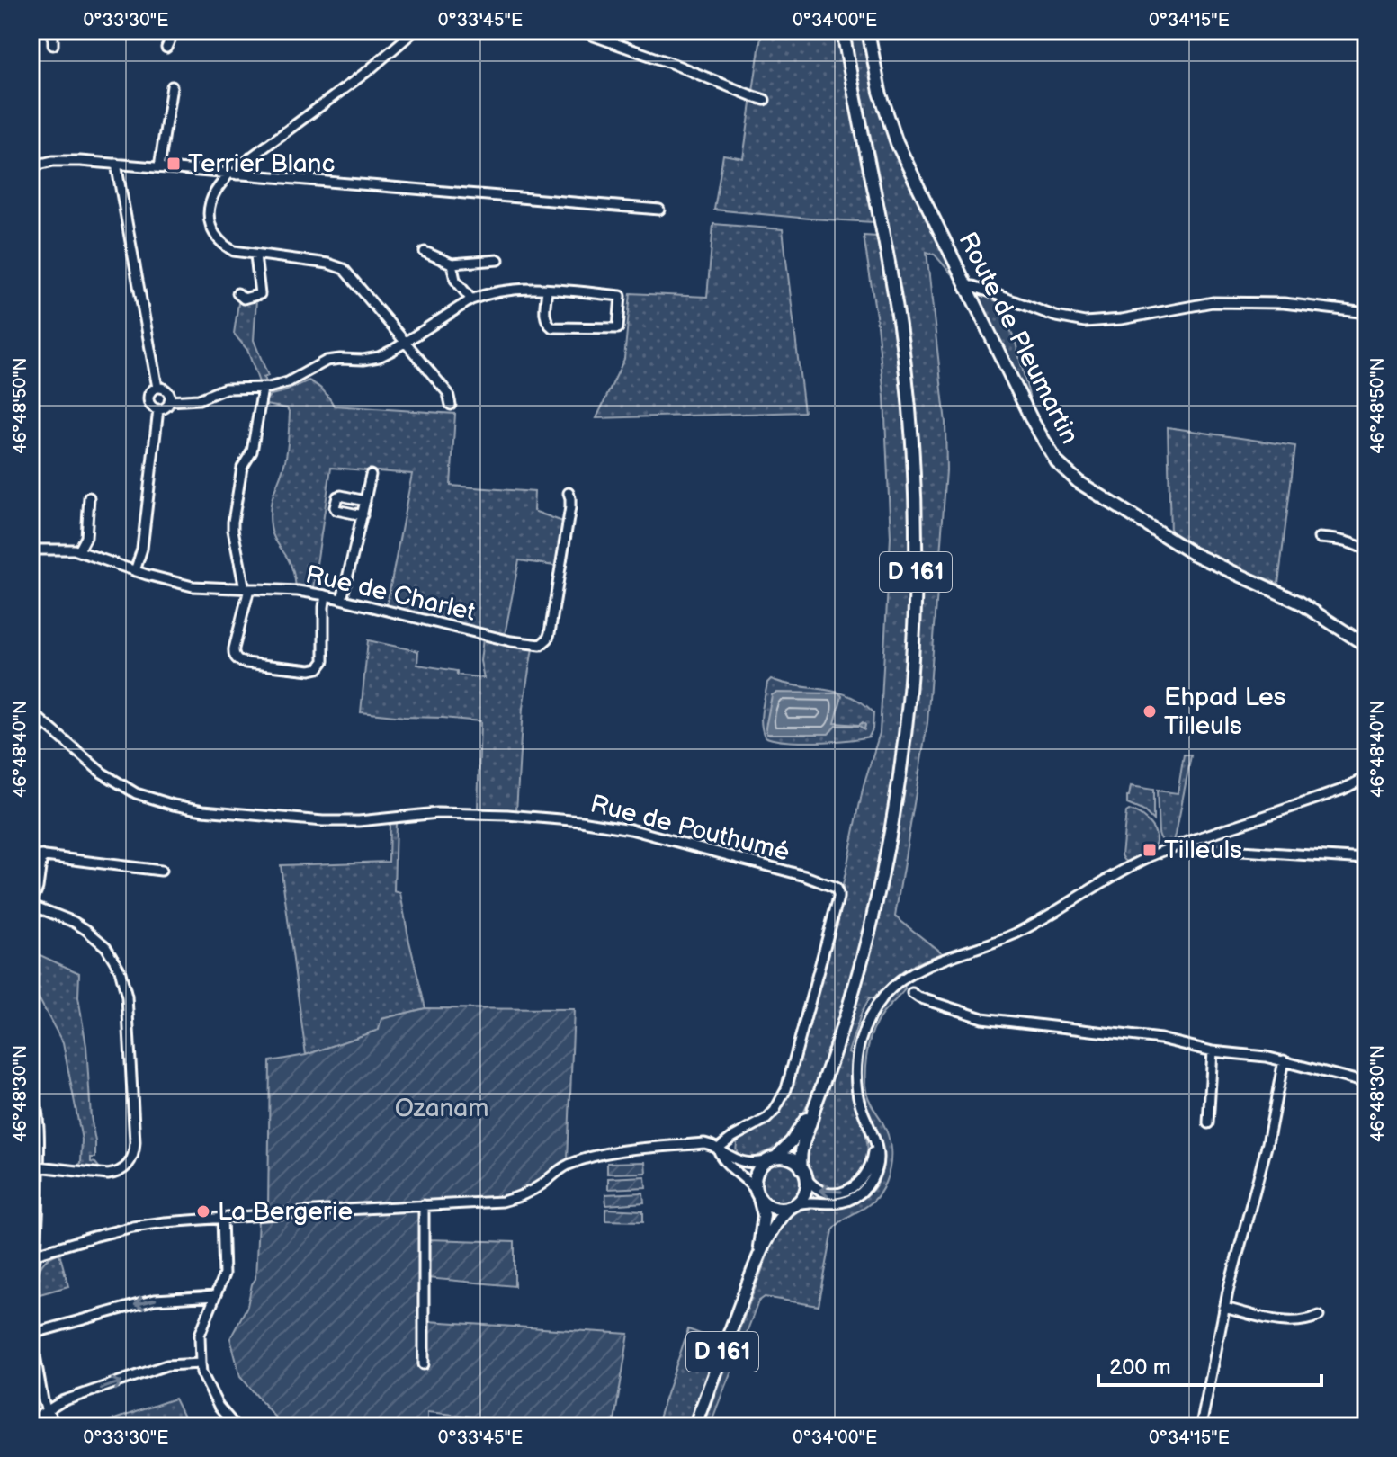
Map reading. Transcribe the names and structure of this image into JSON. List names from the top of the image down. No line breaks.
{"streets":{"main road":["Route de Pleumartin","D 161"],"street":["Rue de Charlet","Rue de Pouthumé"]},"parks":["Ozanam"],"places":{"transit":["Terrier Blanc","Tilleuls"],"other":["Ehpad Les Tilleuls","La Bergerie"]},"scale_bar":"200 m","coordinates":["0°33'30\"E","0°33'45\"E","0°34'00\"E","0°34'15\"E","46°48'50\"N","46°48'40\"N","46°48'30\"N"]}
